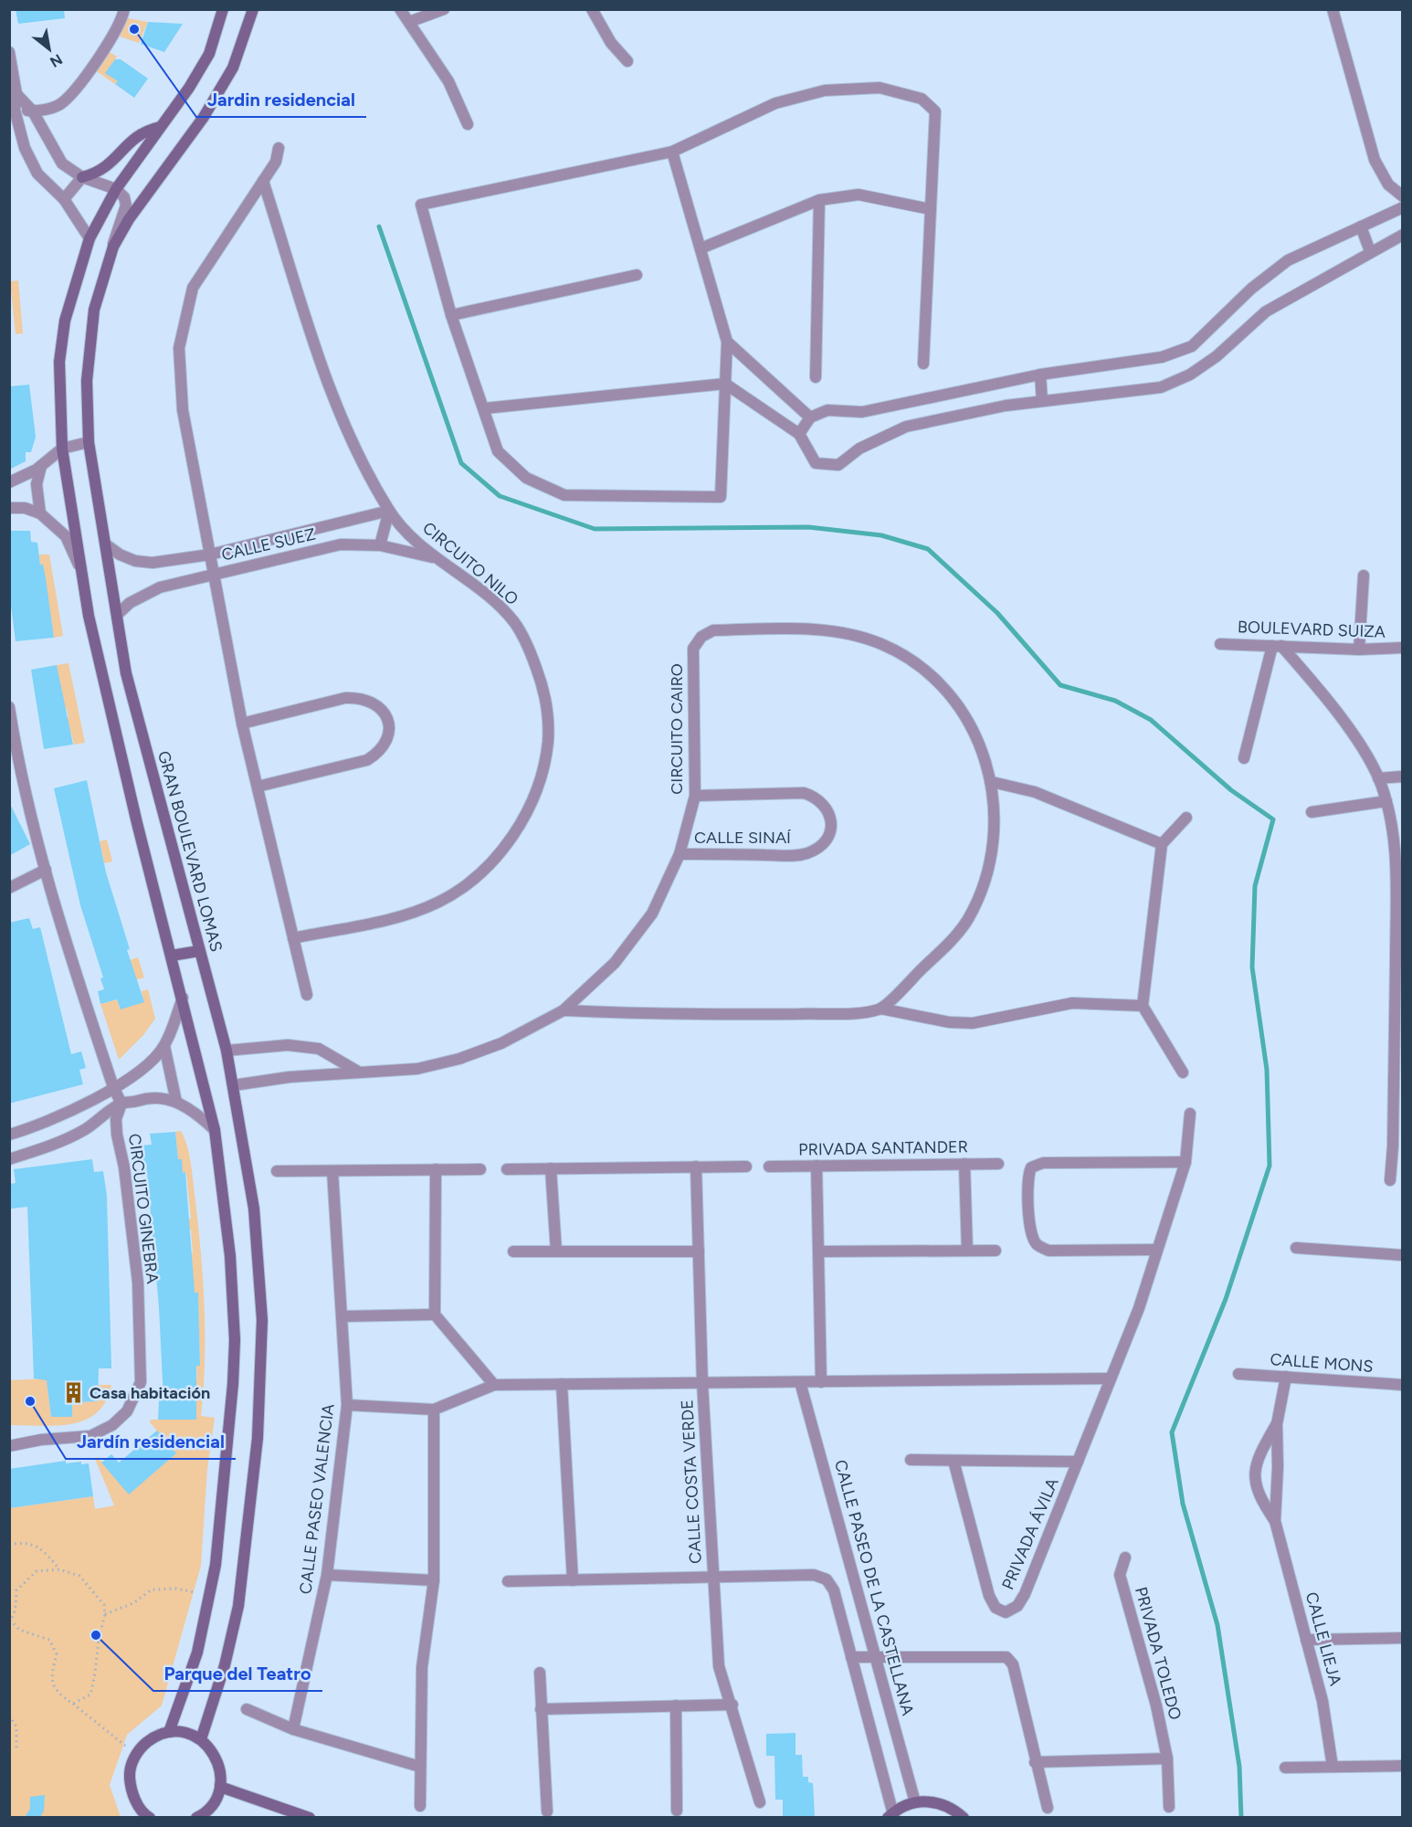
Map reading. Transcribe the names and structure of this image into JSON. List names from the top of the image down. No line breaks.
{"streets":{"main road":["GRAN BOULEVARD LOMAS"],"street":["CALLE SUEZ","CIRCUITO NILO","BOULEVARD SUIZA","CIRCUITO CAIRO","CALLE SINAÍ","PRIVADA SANTANDER","CIRCUITO GINEBRA","CALLE MONS","CALLE COSTA VERDE","CALLE PASEO VALENCIA","PRIVADA ÁVILA","CALLE PASEO DE LA CASTELLANA","CALLE LIEJA","PRIVADA TOLEDO"]},"crossings":[["CALLE SUEZ","CIRCUITO NILO"],["CALLE SUEZ","GRAN BOULEVARD LOMAS"],["CIRCUITO CAIRO","CALLE SINAÍ"],["CIRCUITO CAIRO","GRAN BOULEVARD LOMAS"],["CALLE MONS","CALLE LIEJA"]],"places":{"other":["Jardin residencial","Jardín residencial","Parque del Teatro"],"building":["Casa habitación"]},"north":"bottom right"}
